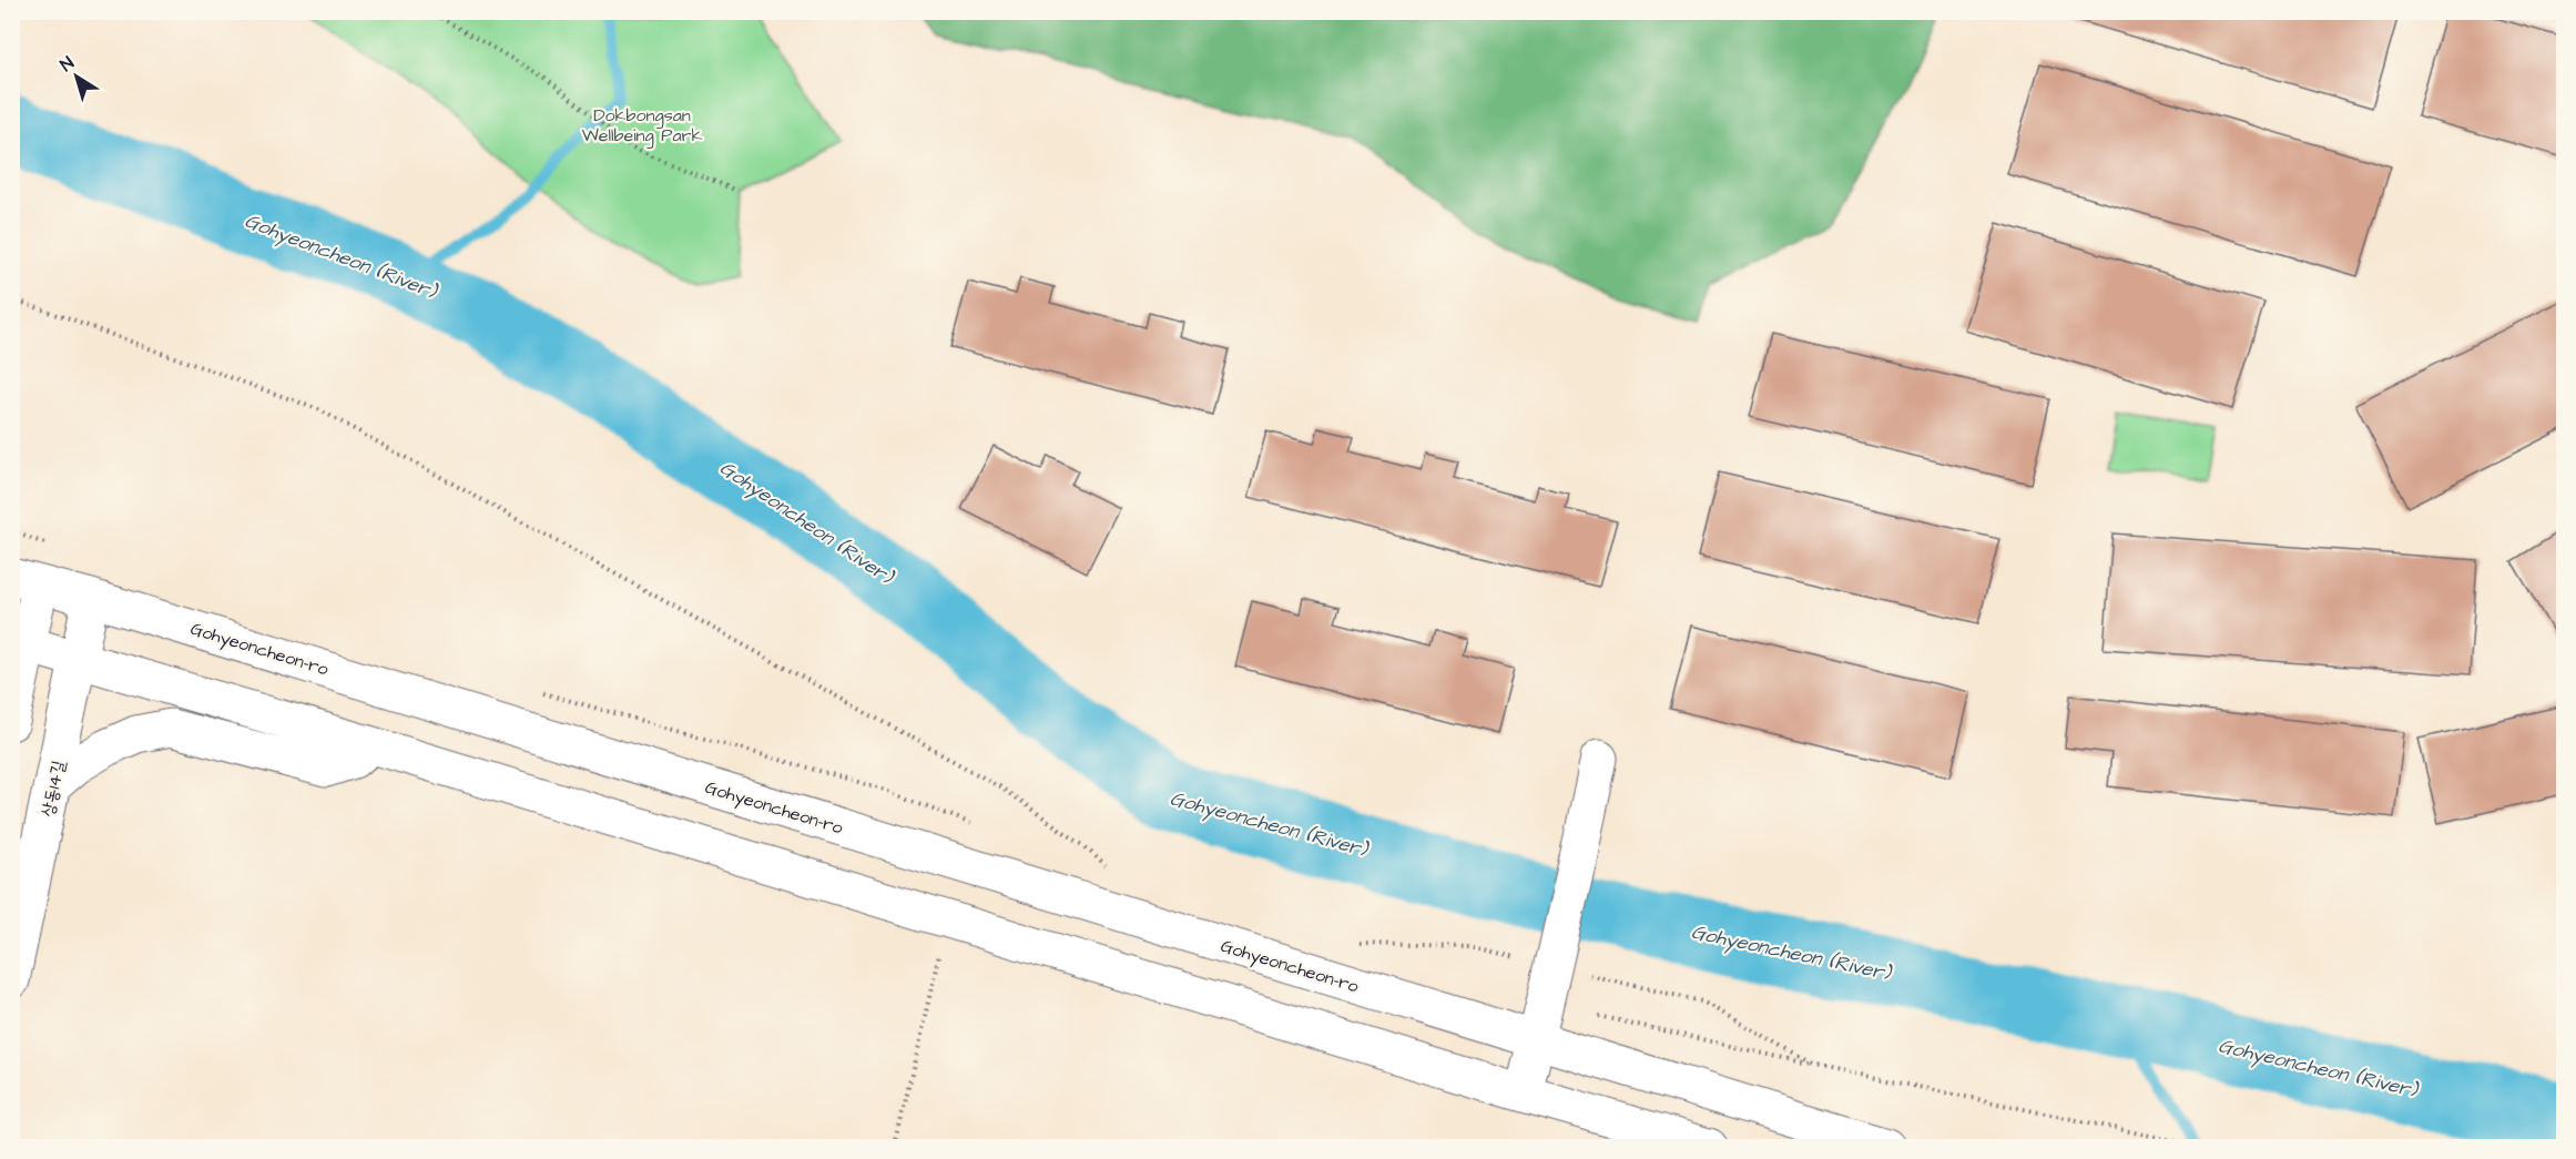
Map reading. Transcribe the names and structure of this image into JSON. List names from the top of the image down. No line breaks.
{"streets":{"street":["Gohyeoncheon-ro","상동14길"]},"crossings":[["Gohyeoncheon-ro","상동14길"]],"water":["Gohyeoncheon (River)"],"parks":["Dokbongsan Wellbeing Park"],"north":"top left"}
